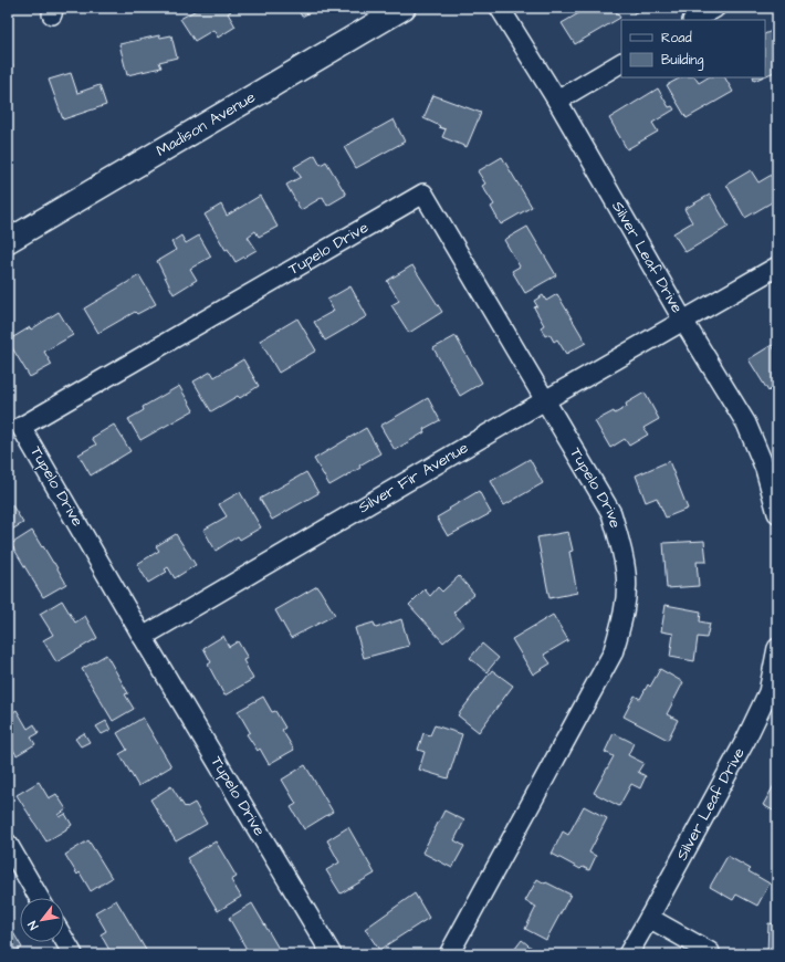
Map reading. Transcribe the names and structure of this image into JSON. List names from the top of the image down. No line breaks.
{"streets":{"main road":["Madison Avenue"],"street":["Tupelo Drive","Silver Leaf Drive","Silver Fir Avenue"]},"crossings":[["Tupelo Drive","Silver Fir Avenue"],["Silver Leaf Drive","Silver Fir Avenue"]],"legend":["Road","Building"],"north":"bottom left"}
